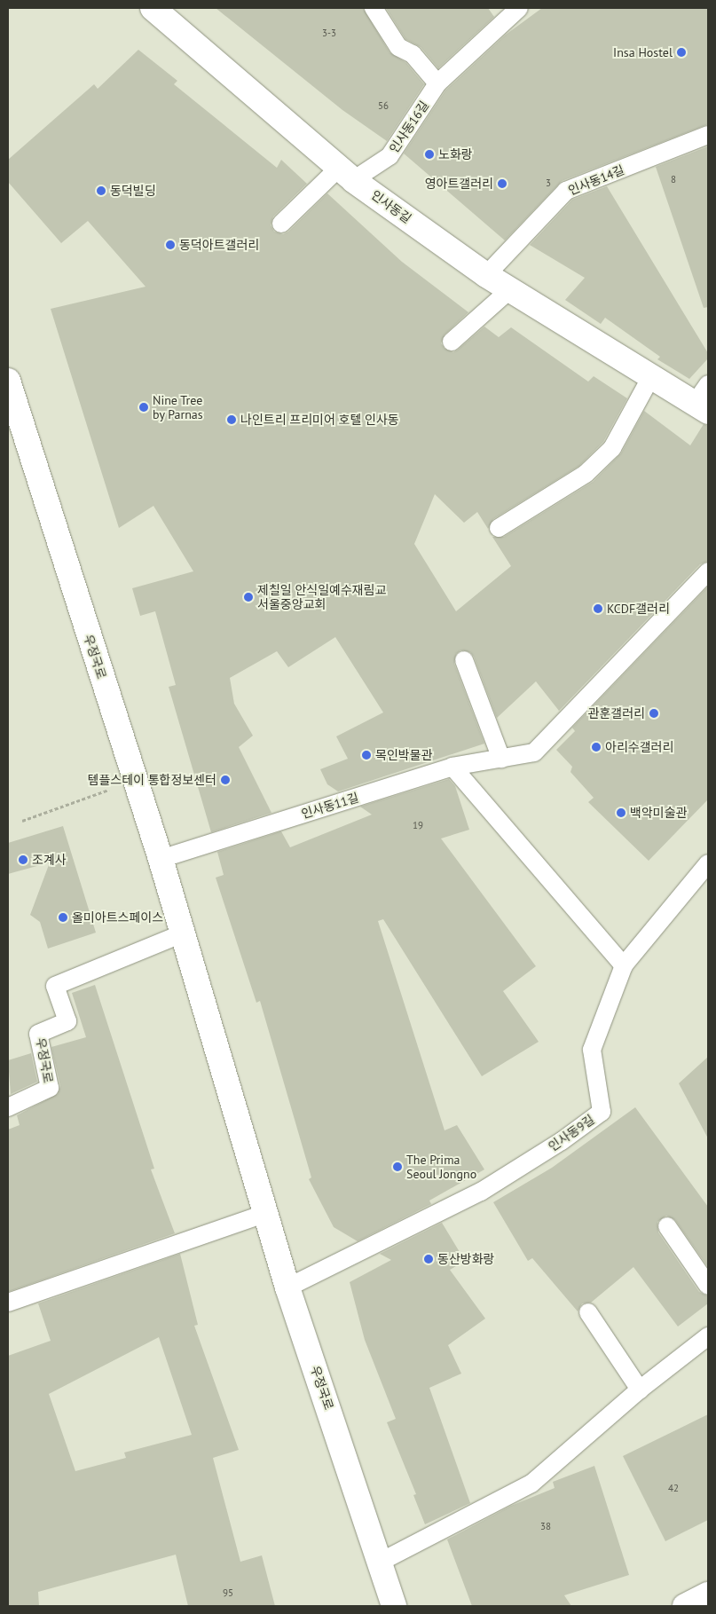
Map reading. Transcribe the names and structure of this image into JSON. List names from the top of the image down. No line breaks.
{"streets":{"main road":["인사동길","우정국로"],"lane":["인사동16길","인사동14길","인사동11길","인사동9길"]},"crossings":[["인사동16길","인사동길"],["인사동14길","인사동길"],["우정국로","인사동11길"],["우정국로","인사동9길"]],"places":["Insa Hostel","노화랑","영아트갤러리","동덕빌딩","동덕아트갤러리","Nine Tree by Parnas","나인트리 프리미어 호텔 인사동","제칠일 안식일예수재림교 서울중앙교회","KCDF갤러리","관훈갤러리","아리수갤러리","목인박물관","템플스테이 통합정보센터","백악미술관","조계사","올미아트스페이스","The Prima Seoul Jongno","동산방화랑"],"house_numbers":["3-3","56","8","3","19","42","38","95"]}
